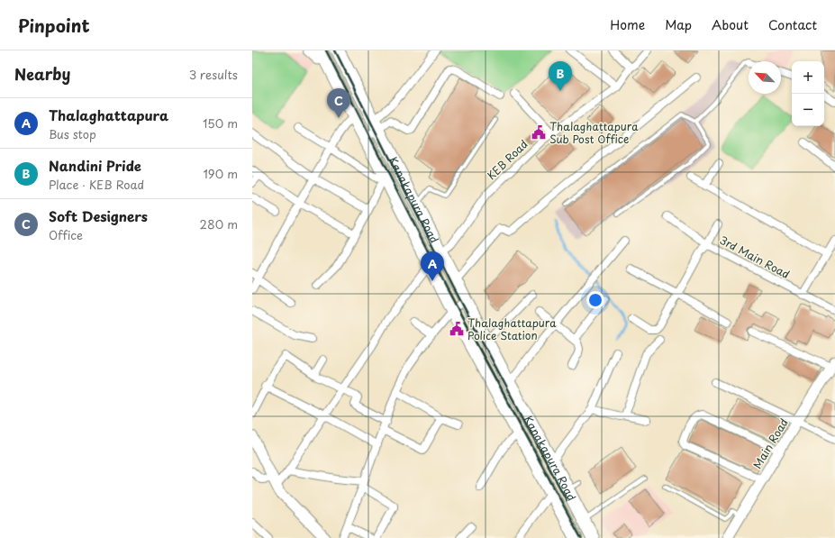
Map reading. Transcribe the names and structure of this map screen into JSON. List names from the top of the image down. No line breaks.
{"streets":{"highway":["Kanakapura Road"],"street":["KEB Road","3rd Main Road","Main Road"]},"crossings":[["KEB Road","Kanakapura Road"]],"places":{"public building":["Thalaghattapura Sub Post Office","Thalaghattapura Police Station"]},"north":"top left","page":{"header":"Pinpoint","nav":["Home","Map","About","Contact"],"heading":["Nearby","3 results"],"map_buttons":["+","−"],"pins":["B","C","A"],"list":[{"mark":"A","name":"Thalaghattapura","note":"Bus stop","value":"150 m"},{"mark":"B","name":"Nandini Pride","note":"Place · KEB Road","value":"190 m"},{"mark":"C","name":"Soft Designers","note":"Office","value":"280 m"}]}}
